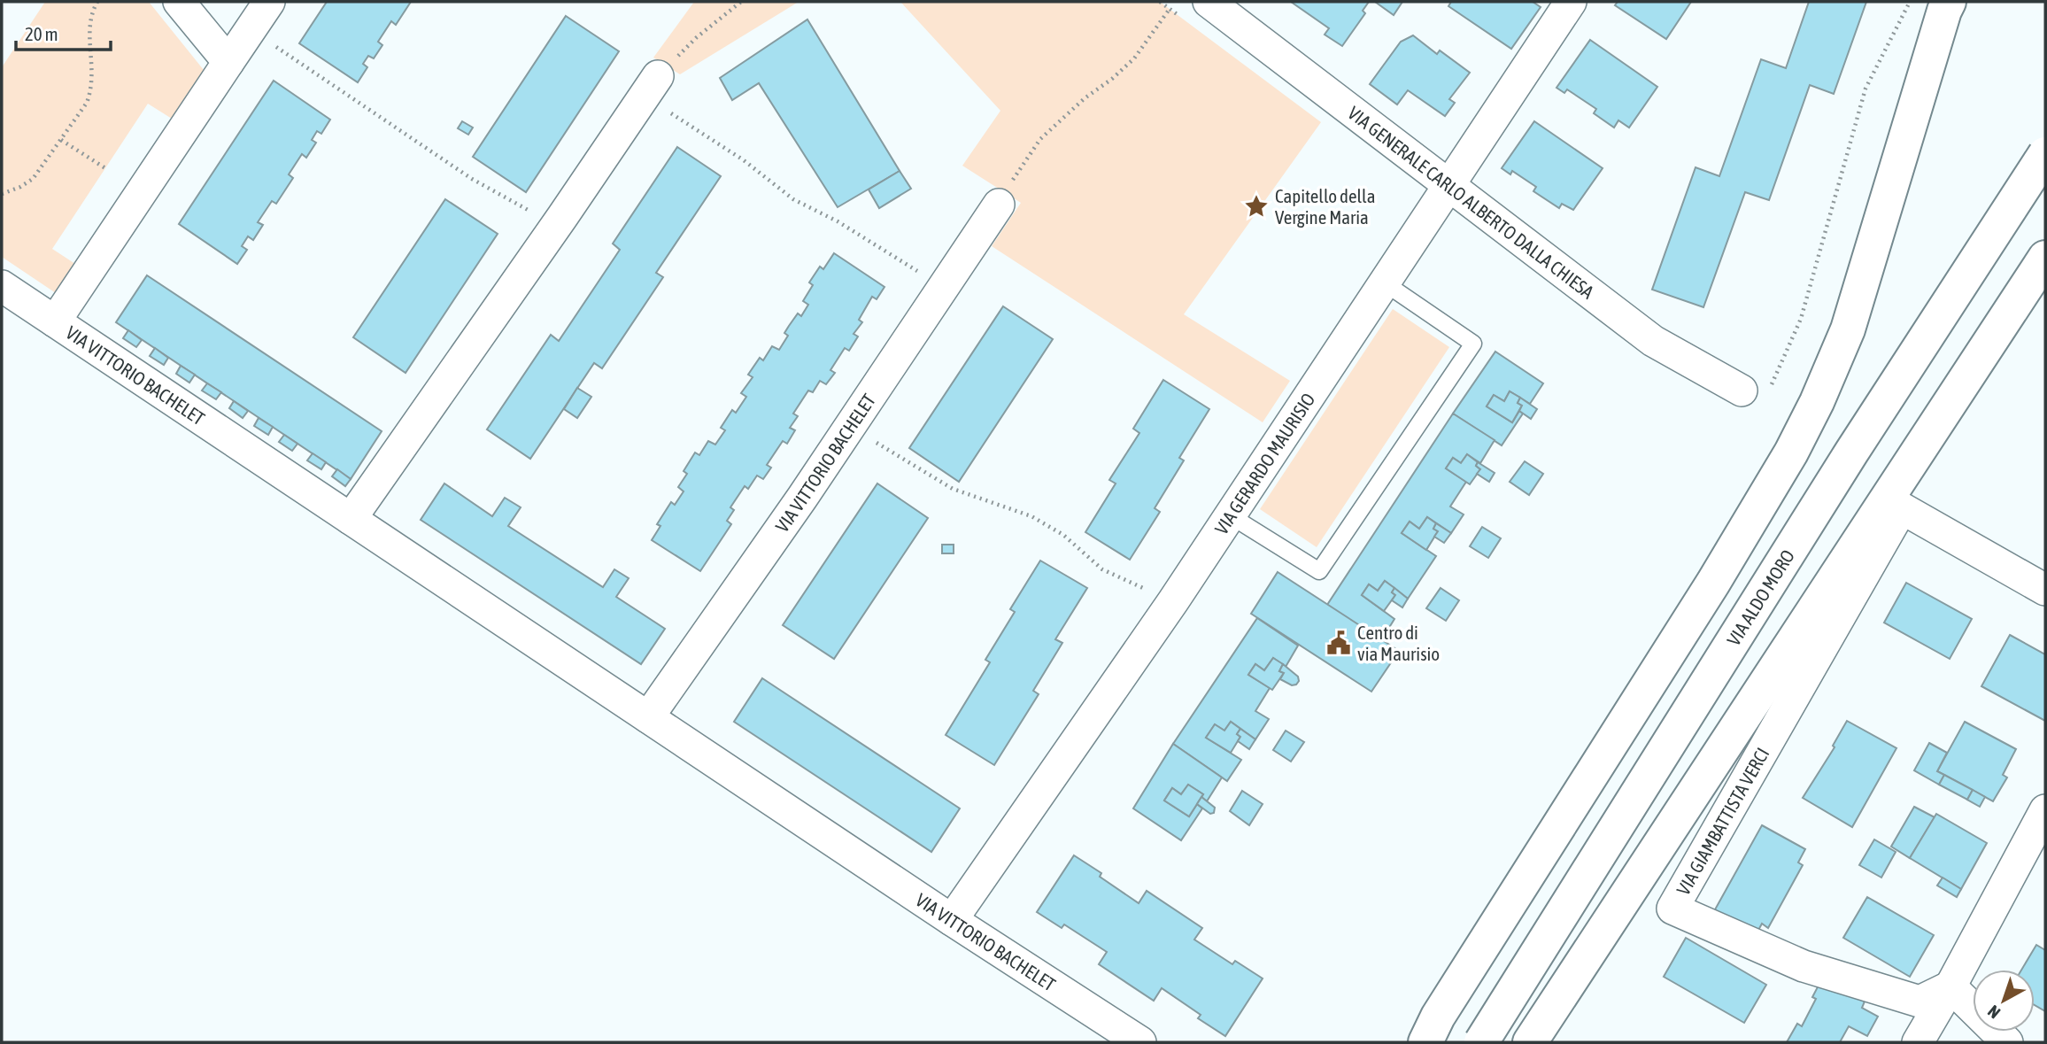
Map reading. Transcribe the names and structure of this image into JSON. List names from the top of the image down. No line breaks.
{"streets":{"main road":["VIA ALDO MORO"],"street":["VIA GENERALE CARLO ALBERTO DALLA CHIESA","VIA VITTORIO BACHELET","VIA GERARDO MAURISIO","VIA GIAMBATTISTA VERCI"]},"crossings":[["VIA GENERALE CARLO ALBERTO DALLA CHIESA","VIA GERARDO MAURISIO"],["VIA VITTORIO BACHELET","VIA GERARDO MAURISIO"]],"places":{"place":["Capitello della Vergine Maria"],"public building":["Centro di via Maurisio"]},"scale_bar":"20 m","north":"bottom left"}
